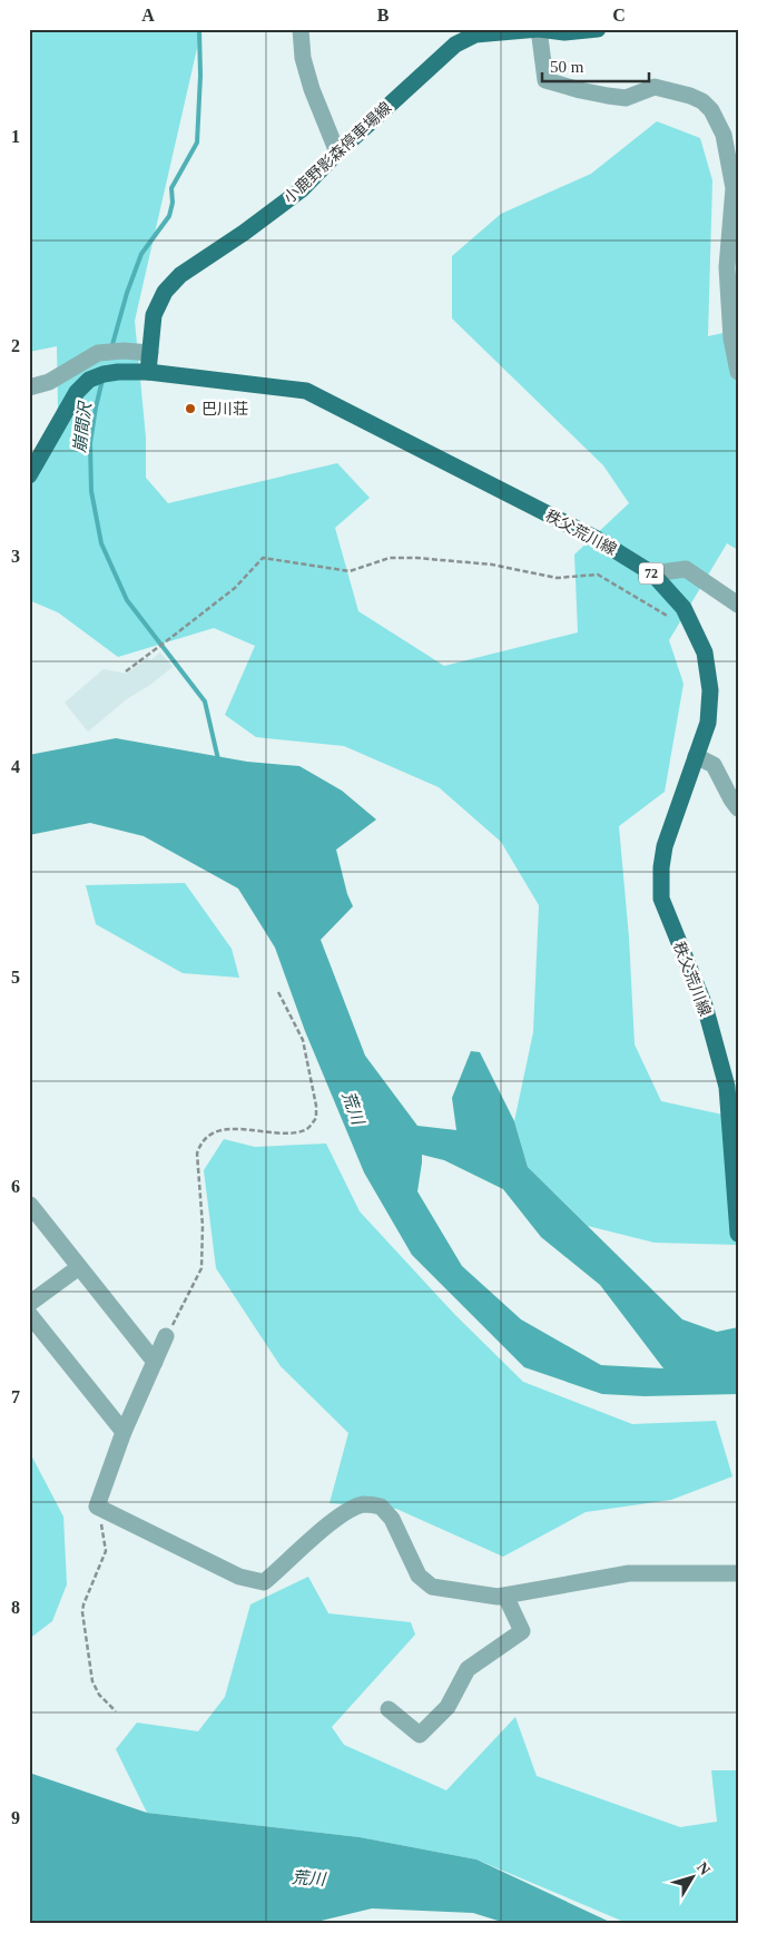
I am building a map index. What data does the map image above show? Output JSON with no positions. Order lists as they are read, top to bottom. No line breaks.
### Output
{"streets":{"main road":["小鹿野影森停車場線","秩父荒川線","72"]},"crossings":[["小鹿野影森停車場線","秩父荒川線"]],"water":["崩間沢","荒川"],"places":["巴川荘"],"scale_bar":"50 m","north":"top right","grid":{"columns":["A","B","C"],"rows":["1","2","3","4","5","6","7","8","9"]}}
